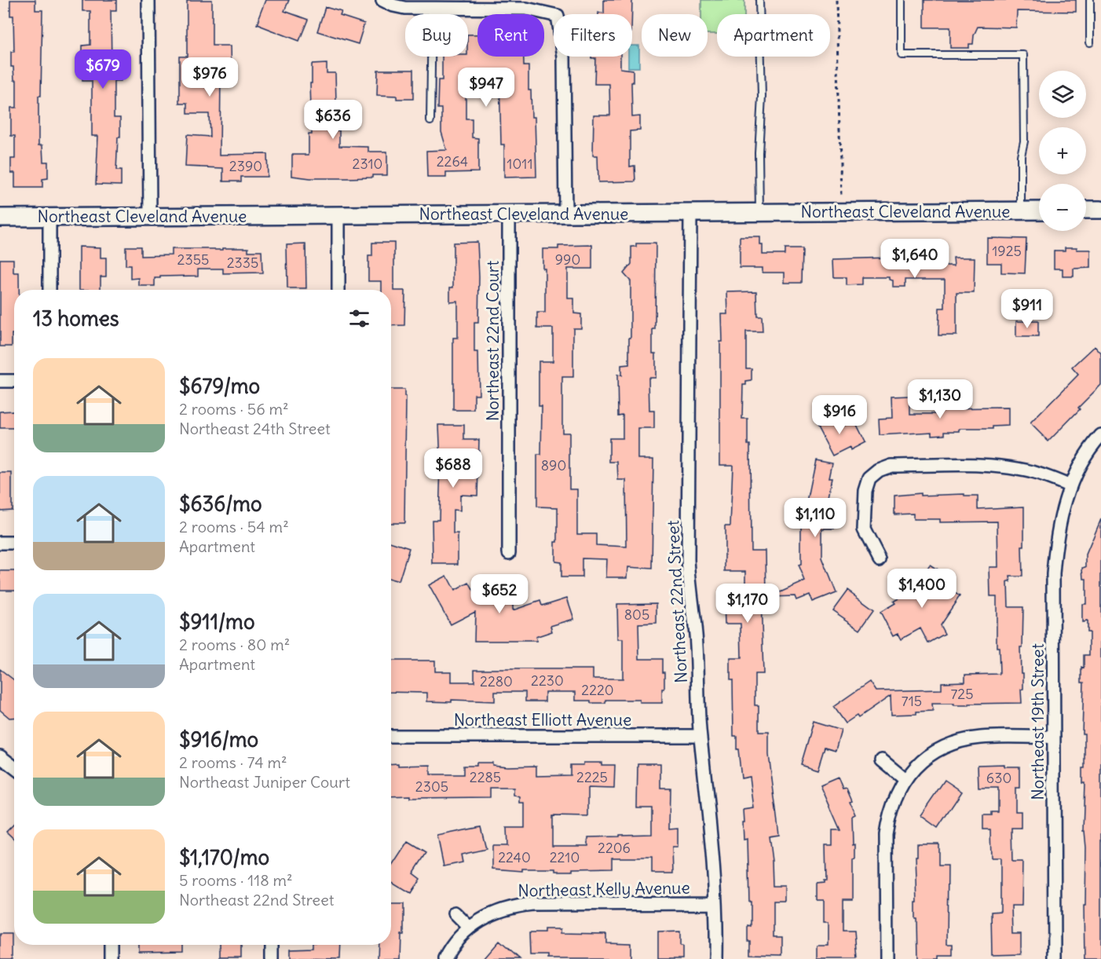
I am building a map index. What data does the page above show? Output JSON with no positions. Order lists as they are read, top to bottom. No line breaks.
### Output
{"streets":{"street":["Northeast Cleveland Avenue","Northeast 22nd Court","Northeast 22nd Street","Northeast Elliott Avenue","Northeast 19th Street","Northeast Kelly Avenue"]},"crossings":[["Northeast Cleveland Avenue","Northeast 22nd Court"],["Northeast Cleveland Avenue","Northeast 22nd Street"],["Northeast 22nd Street","Northeast Elliott Avenue"],["Northeast 22nd Street","Northeast Kelly Avenue"]],"house_numbers":["2264","2310","1011","2390","1925","2355","990","2335","890","805","2230","2280","2220","725","715","2285","2225","630","2305","2206","2240","2210"],"page":{"chip":["Buy","Rent","Filters","New","Apartment"],"price":["$679","$976","$947","$636","$1,640","$911","$1,130","$916","$688","$1,110","$1,400","$652","$1,170"],"map_buttons":["+","−"],"heading":"13 homes","list":[{"name":"$679/mo","note":"2 rooms · 56 m² · Northeast 24th Street"},{"name":"$636/mo","note":"2 rooms · 54 m² · Apartment"},{"name":"$911/mo","note":"2 rooms · 80 m² · Apartment"},{"name":"$916/mo","note":"2 rooms · 74 m² · Northeast Juniper Court"},{"name":"$1,170/mo","note":"5 rooms · 118 m² · Northeast 22nd Street"}]}}
